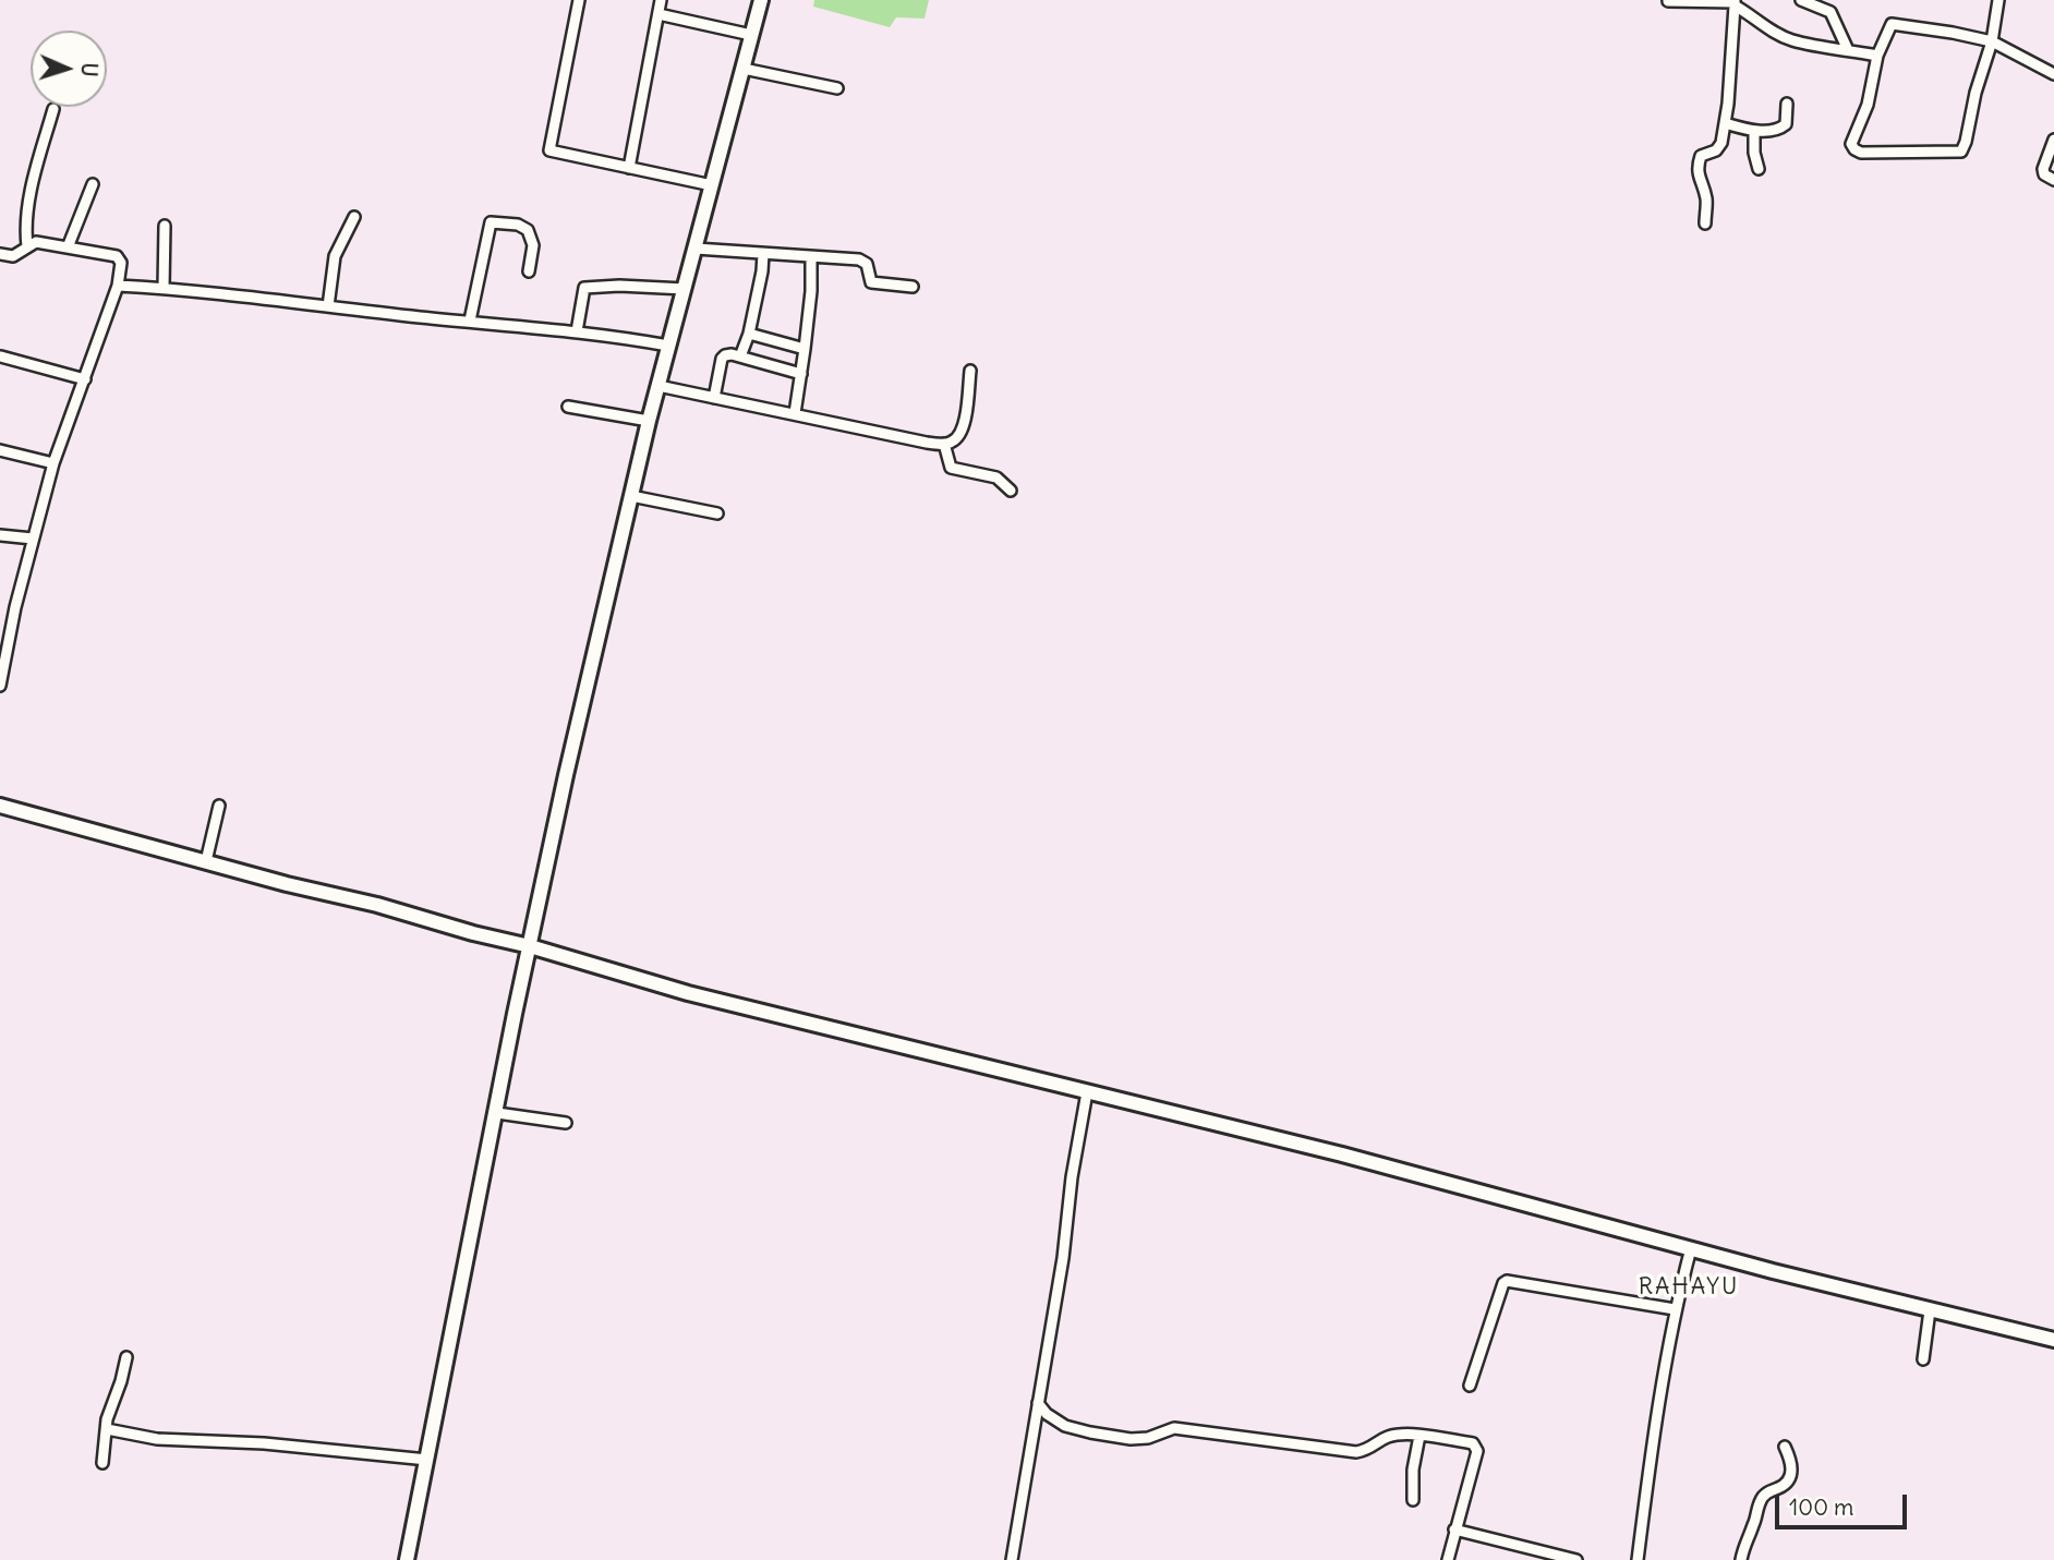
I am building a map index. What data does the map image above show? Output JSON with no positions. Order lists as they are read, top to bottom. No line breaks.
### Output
{"districts":["RAHAYU"],"scale_bar":"100 m","north":"right"}
